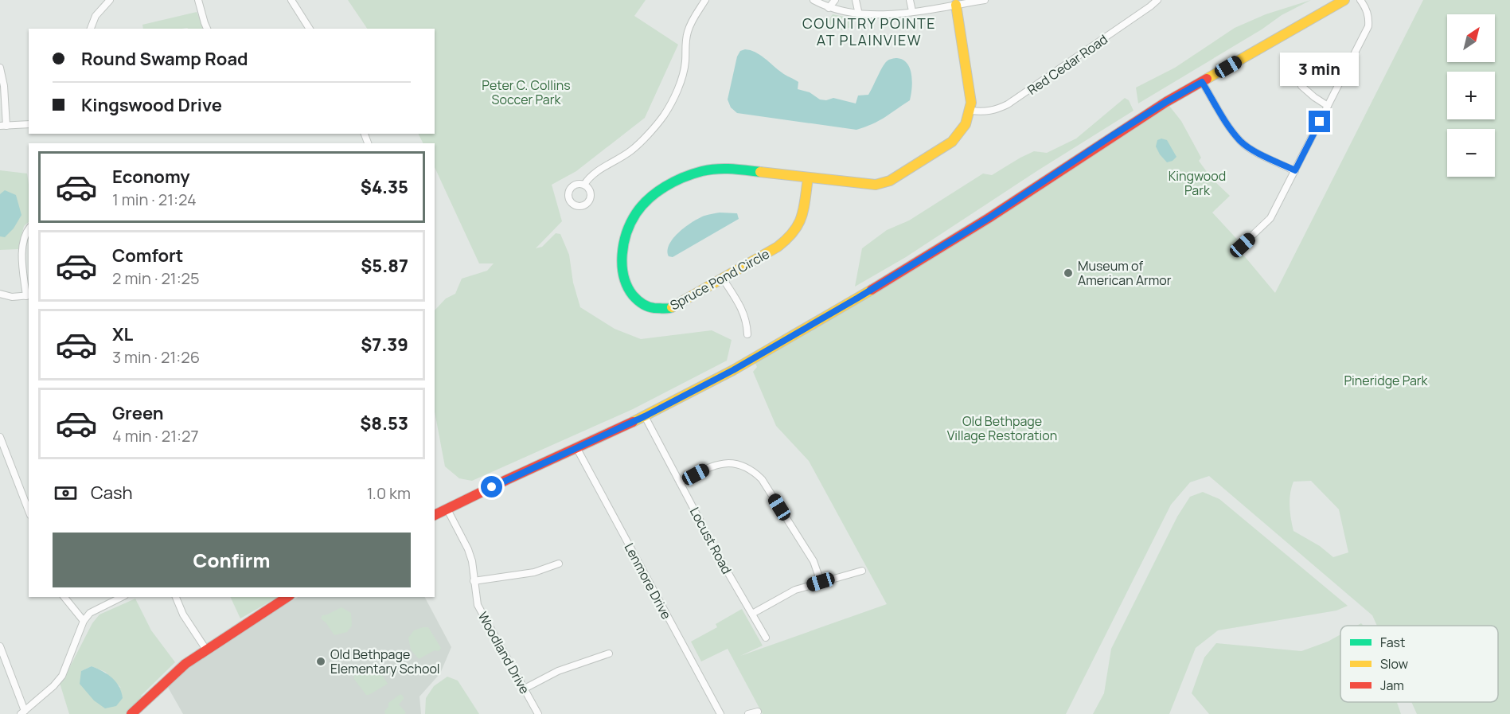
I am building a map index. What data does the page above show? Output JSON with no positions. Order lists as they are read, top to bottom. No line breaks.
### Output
{"streets":{"main road":["Spruce Pond Circle"],"street":["Red Cedar Road","Locust Road","Lenmore Drive","Woodland Drive"]},"crossings":[["Red Cedar Road","Spruce Pond Circle"]],"districts":["COUNTRY POINTE AT PLAINVIEW"],"parks":["Peter C. Collins Soccer Park","Kingwood Park","Pineridge Park","Old Bethpage Village Restoration"],"places":["Museum of American Armor","Old Bethpage Elementary School"],"legend":["Fast","Slow","Jam"],"north":"top right","page":{"map_buttons":["+","−"],"banner":["Round Swamp Road","Kingswood Drive"],"bubble":"3 min","list":[{"name":"Economy","note":"1 min · 21:24","value":"$4.35"},{"name":"Comfort","note":"2 min · 21:25","value":"$5.87"},{"name":"XL","note":"3 min · 21:26","value":"$7.39"},{"name":"Green","note":"4 min · 21:27","value":"$8.53"}],"pay":["Cash","1.0 km"],"buttons":"Confirm"}}
